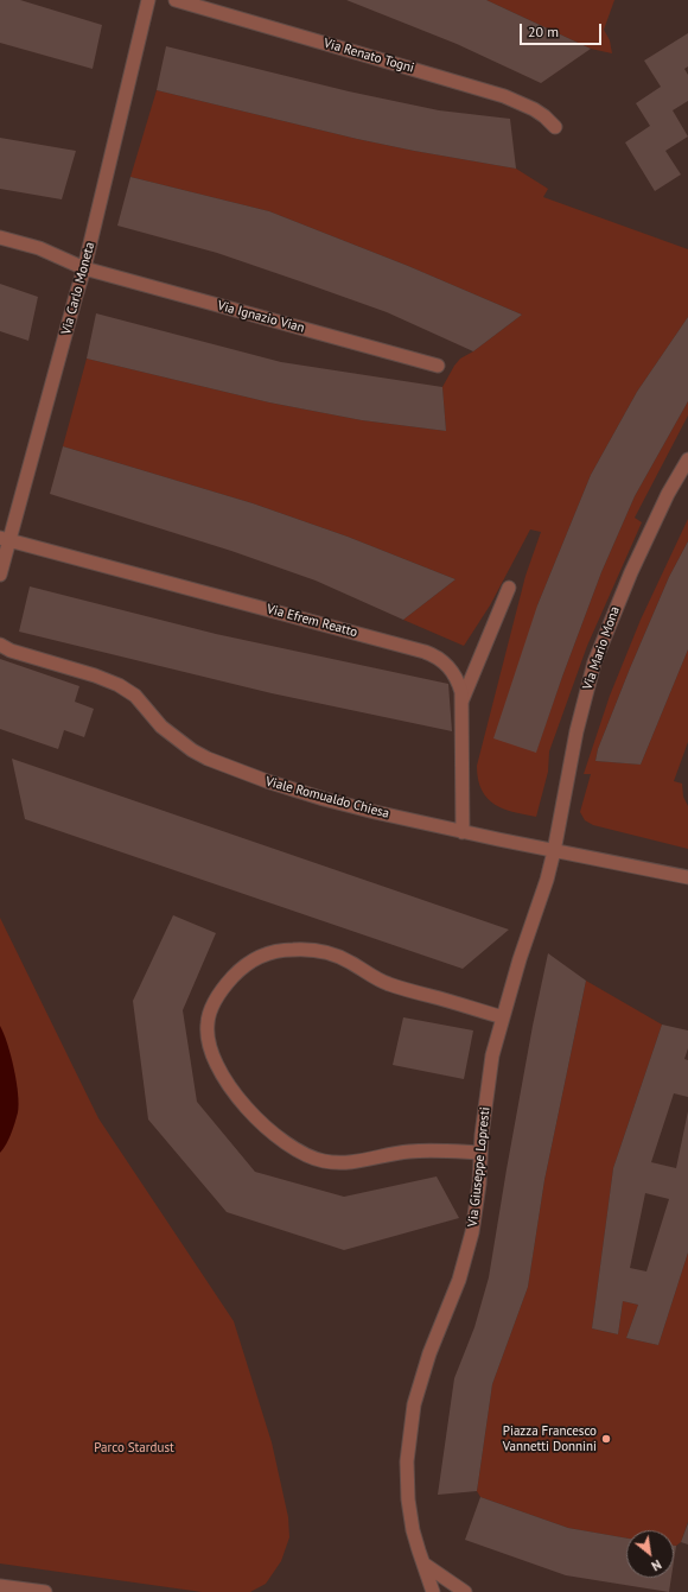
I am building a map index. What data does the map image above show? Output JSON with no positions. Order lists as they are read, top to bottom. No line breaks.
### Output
{"streets":{"street":["Via Renato Togni","Via Carlo Moneta","Via Ignazio Vian","Via Efrem Reatto","Via Mario Mona","Viale Romualdo Chiesa","Via Giuseppe Lopresti"]},"crossings":[["Via Carlo Moneta","Via Ignazio Vian"],["Via Carlo Moneta","Via Efrem Reatto"],["Via Efrem Reatto","Viale Romualdo Chiesa"],["Via Mario Mona","Viale Romualdo Chiesa"],["Via Mario Mona","Via Giuseppe Lopresti"],["Viale Romualdo Chiesa","Via Giuseppe Lopresti"]],"parks":["Parco Stardust"],"places":["Piazza Francesco Vannetti Donnini"],"scale_bar":"20 m","north":"bottom right"}
